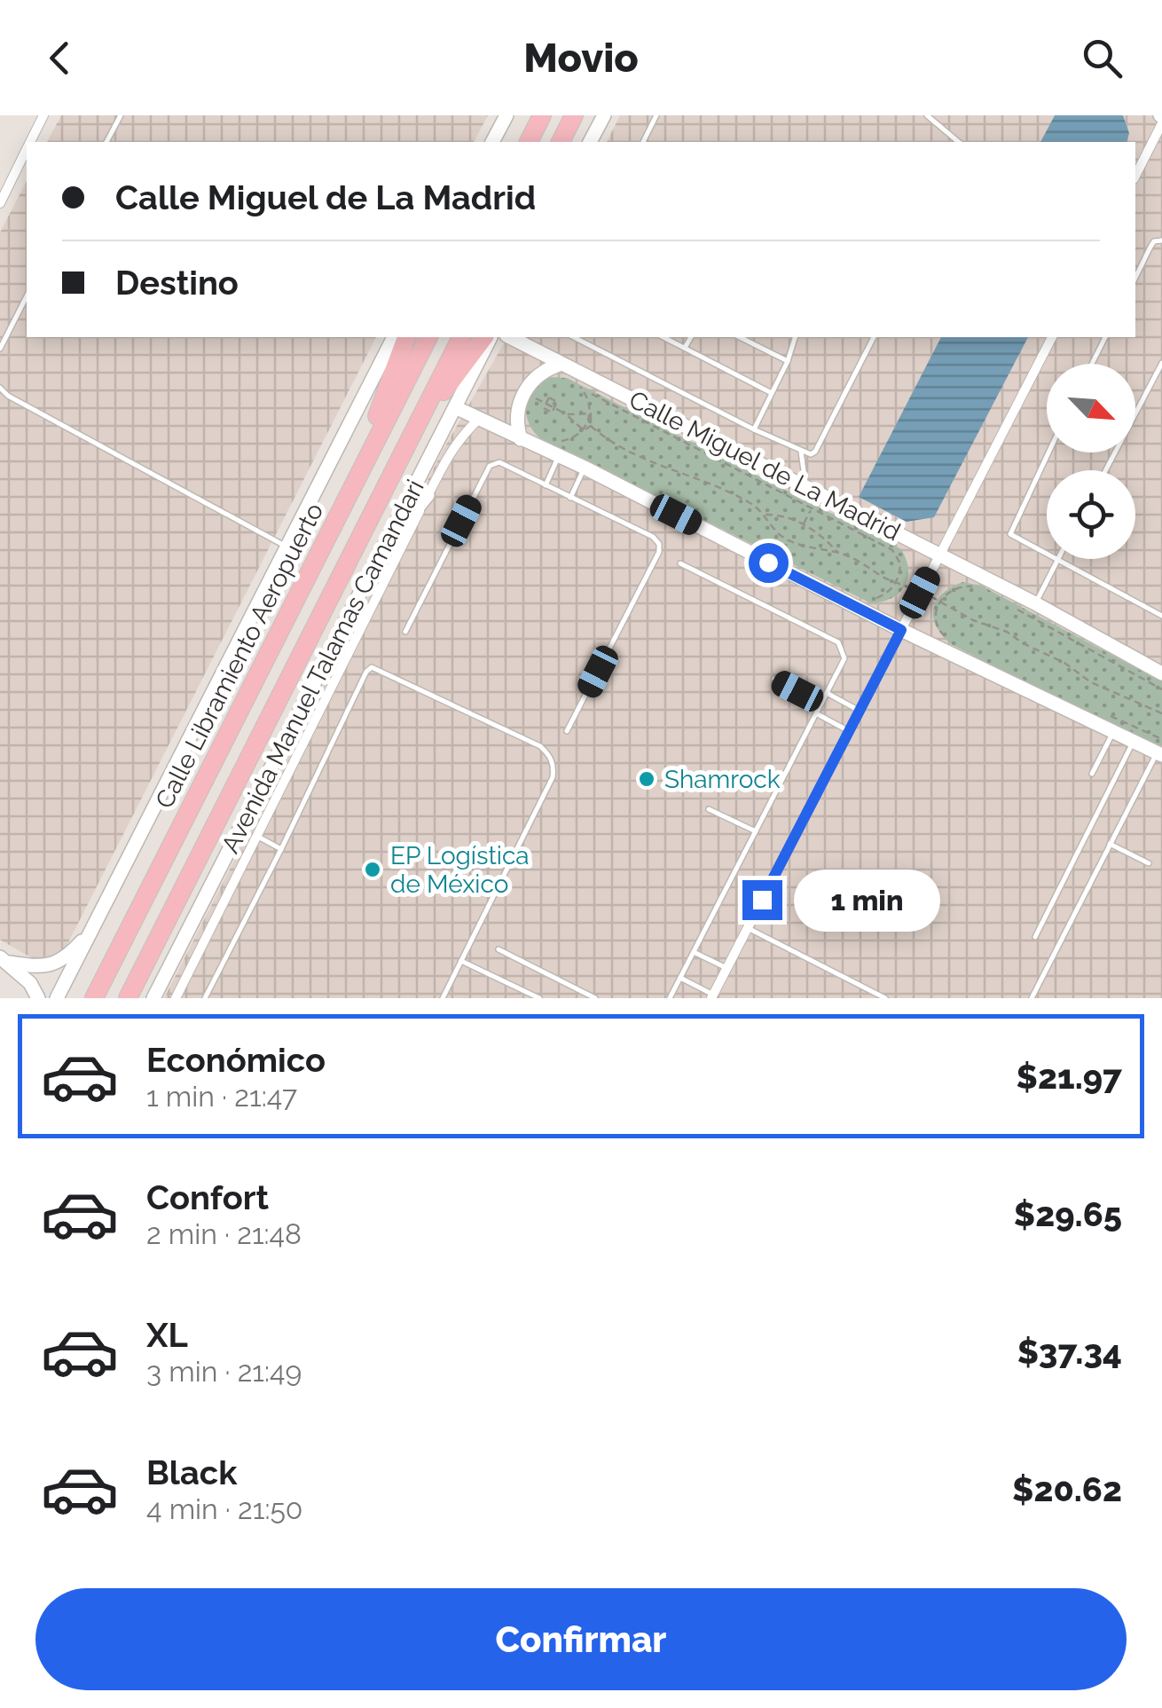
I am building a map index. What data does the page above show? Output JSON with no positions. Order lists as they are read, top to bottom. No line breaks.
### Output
{"streets":{"highway":["Calle Libramiento Aeropuerto"],"street":["Calle Miguel de La Madrid","Avenida Manuel Talamas Camandari"]},"places":["Shamrock","EP Logística de México"],"north":"bottom right","page":{"header":"Movio","banner":["Calle Miguel de La Madrid","Destino"],"bubble":"1 min","list":[{"name":"Económico","note":"1 min · 21:47","value":"$21.97"},{"name":"Confort","note":"2 min · 21:48","value":"$29.65"},{"name":"XL","note":"3 min · 21:49","value":"$37.34"},{"name":"Black","note":"4 min · 21:50","value":"$20.62"}],"buttons":"Confirmar"}}
